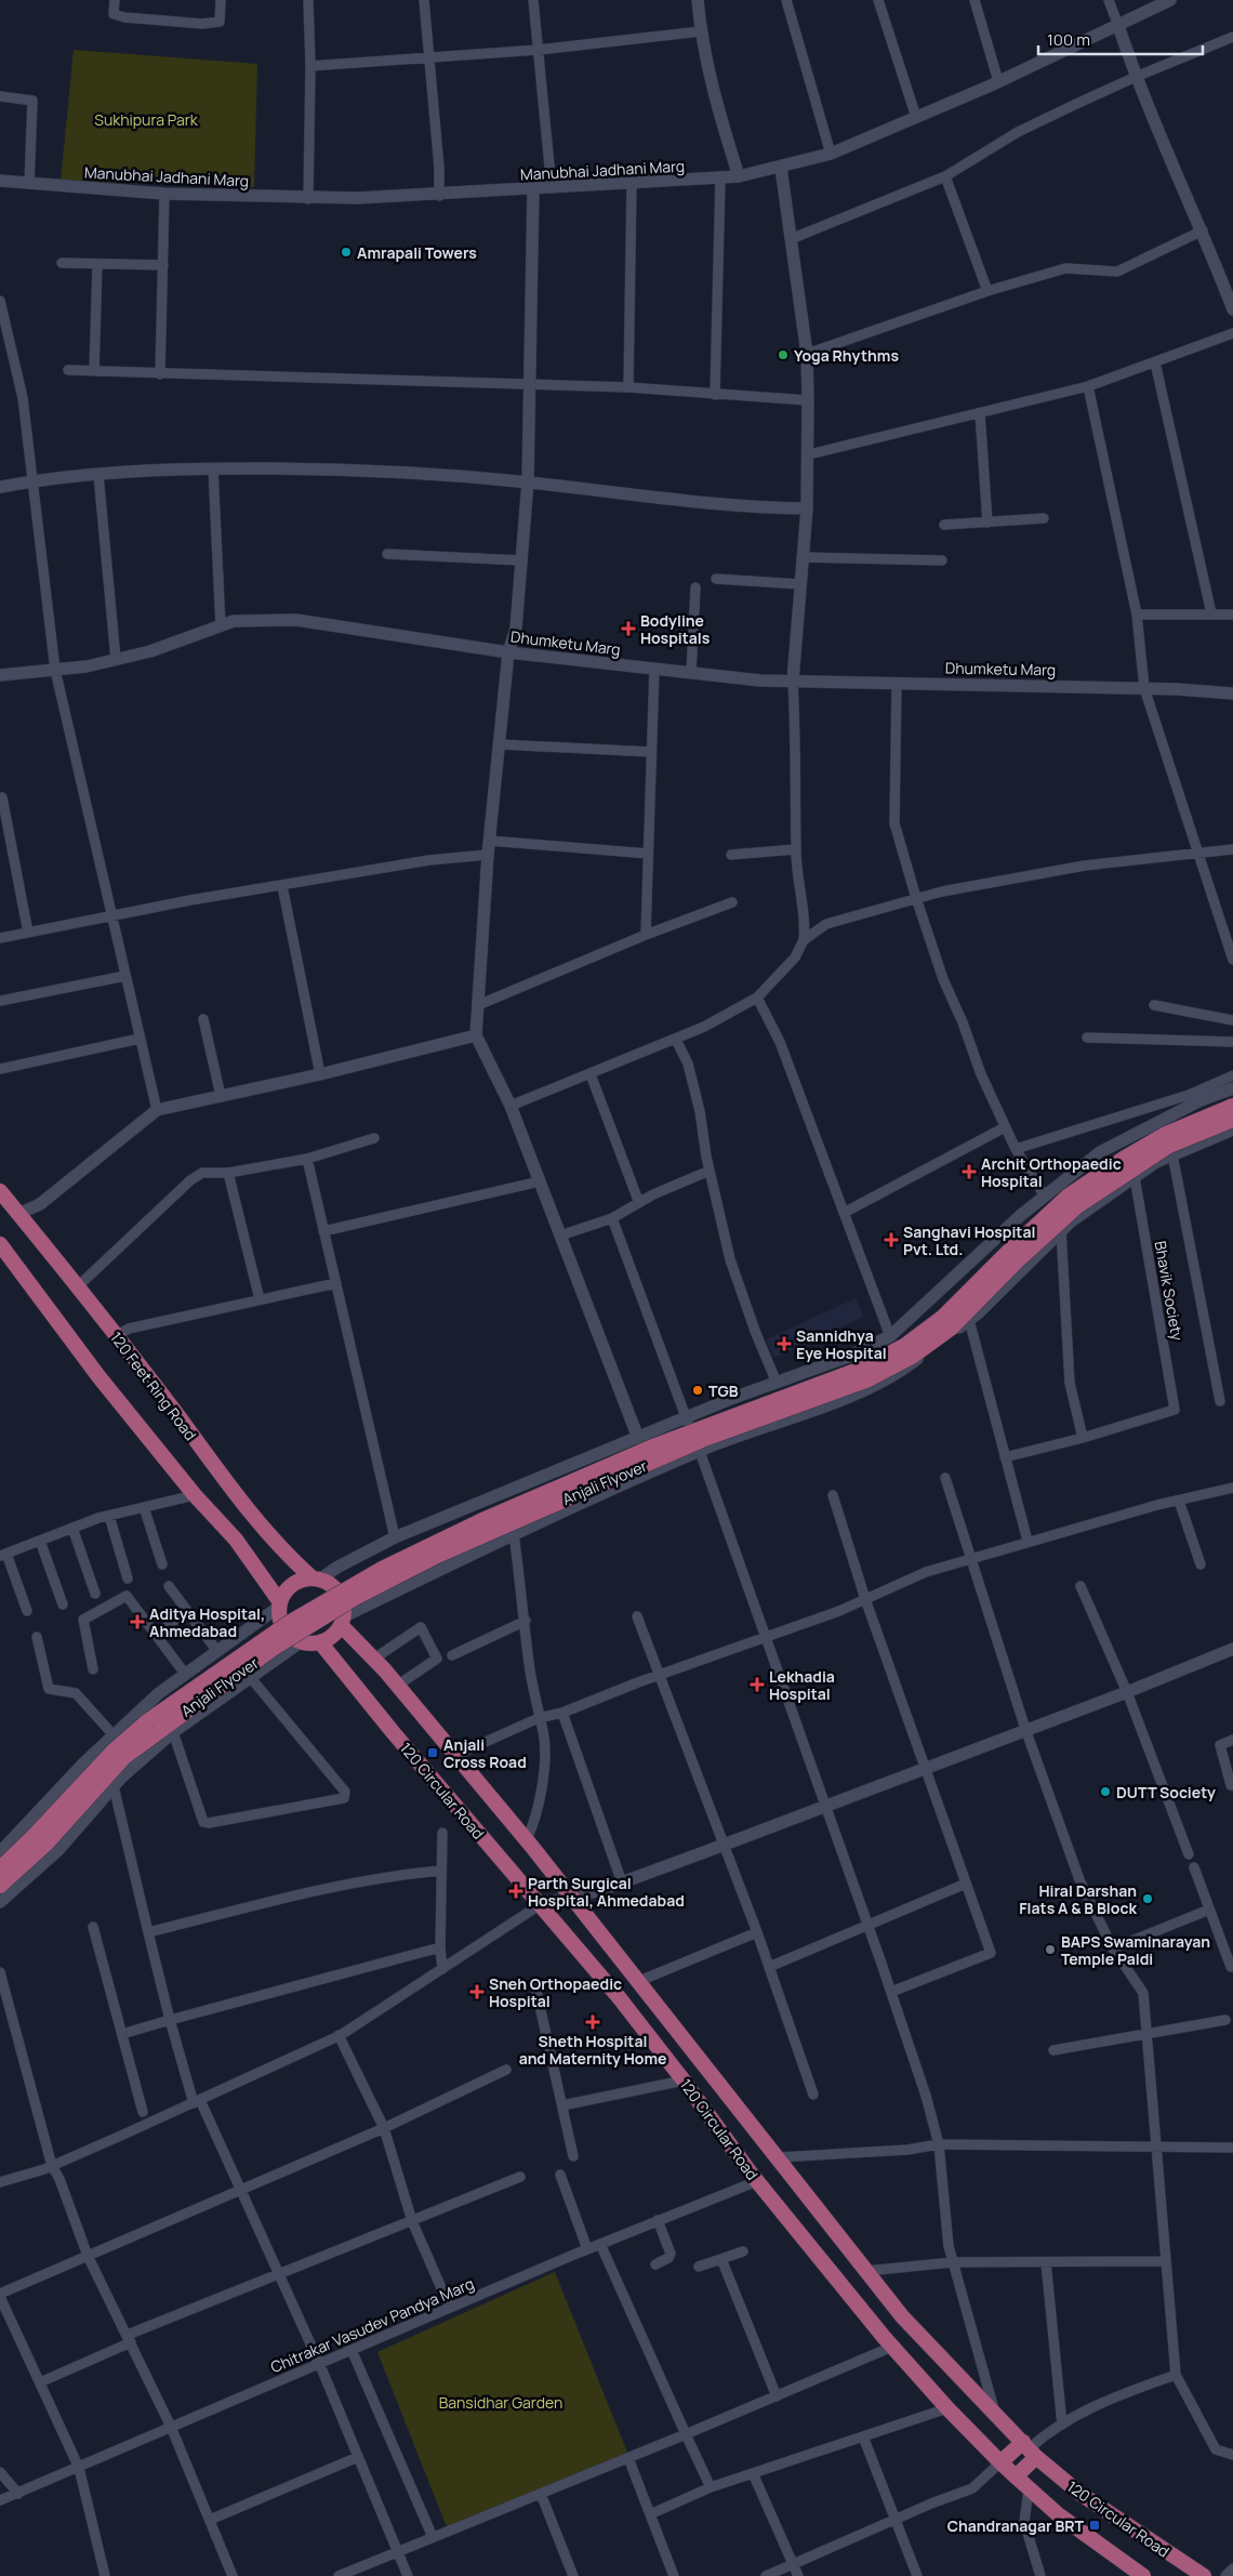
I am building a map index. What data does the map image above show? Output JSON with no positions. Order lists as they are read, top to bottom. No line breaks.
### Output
{"streets":{"main road":["120 Feet Ring Road","Anjali Flyover","120 Circular Road"],"street":["Manubhai Jadhani Marg","Dhumketu Marg","Bhavik Society","Chitrakar Vasudev Pandya Marg"]},"crossings":[["120 Feet Ring Road","120 Circular Road"],["120 Circular Road","Chitrakar Vasudev Pandya Marg"]],"parks":["Sukhipura Park","Bansidhar Garden"],"places":{"other":["Amrapali Towers","Yoga Rhythms","TGB","DUTT Society","Hiral Darshan Flats A & B Block","BAPS Swaminarayan Temple Paldi"],"health":["Bodyline Hospitals","Archit Orthopaedic Hospital","Sanghavi Hospital Pvt. Ltd.","Sannidhya Eye Hospital","Aditya Hospital, Ahmedabad","Lekhadia Hospital","Parth Surgical Hospital, Ahmedabad","Sneh Orthopaedic Hospital","Sheth Hospital and Maternity Home"],"transit":["Anjali Cross Road","Chandranagar BRT"]},"scale_bar":"100 m"}
